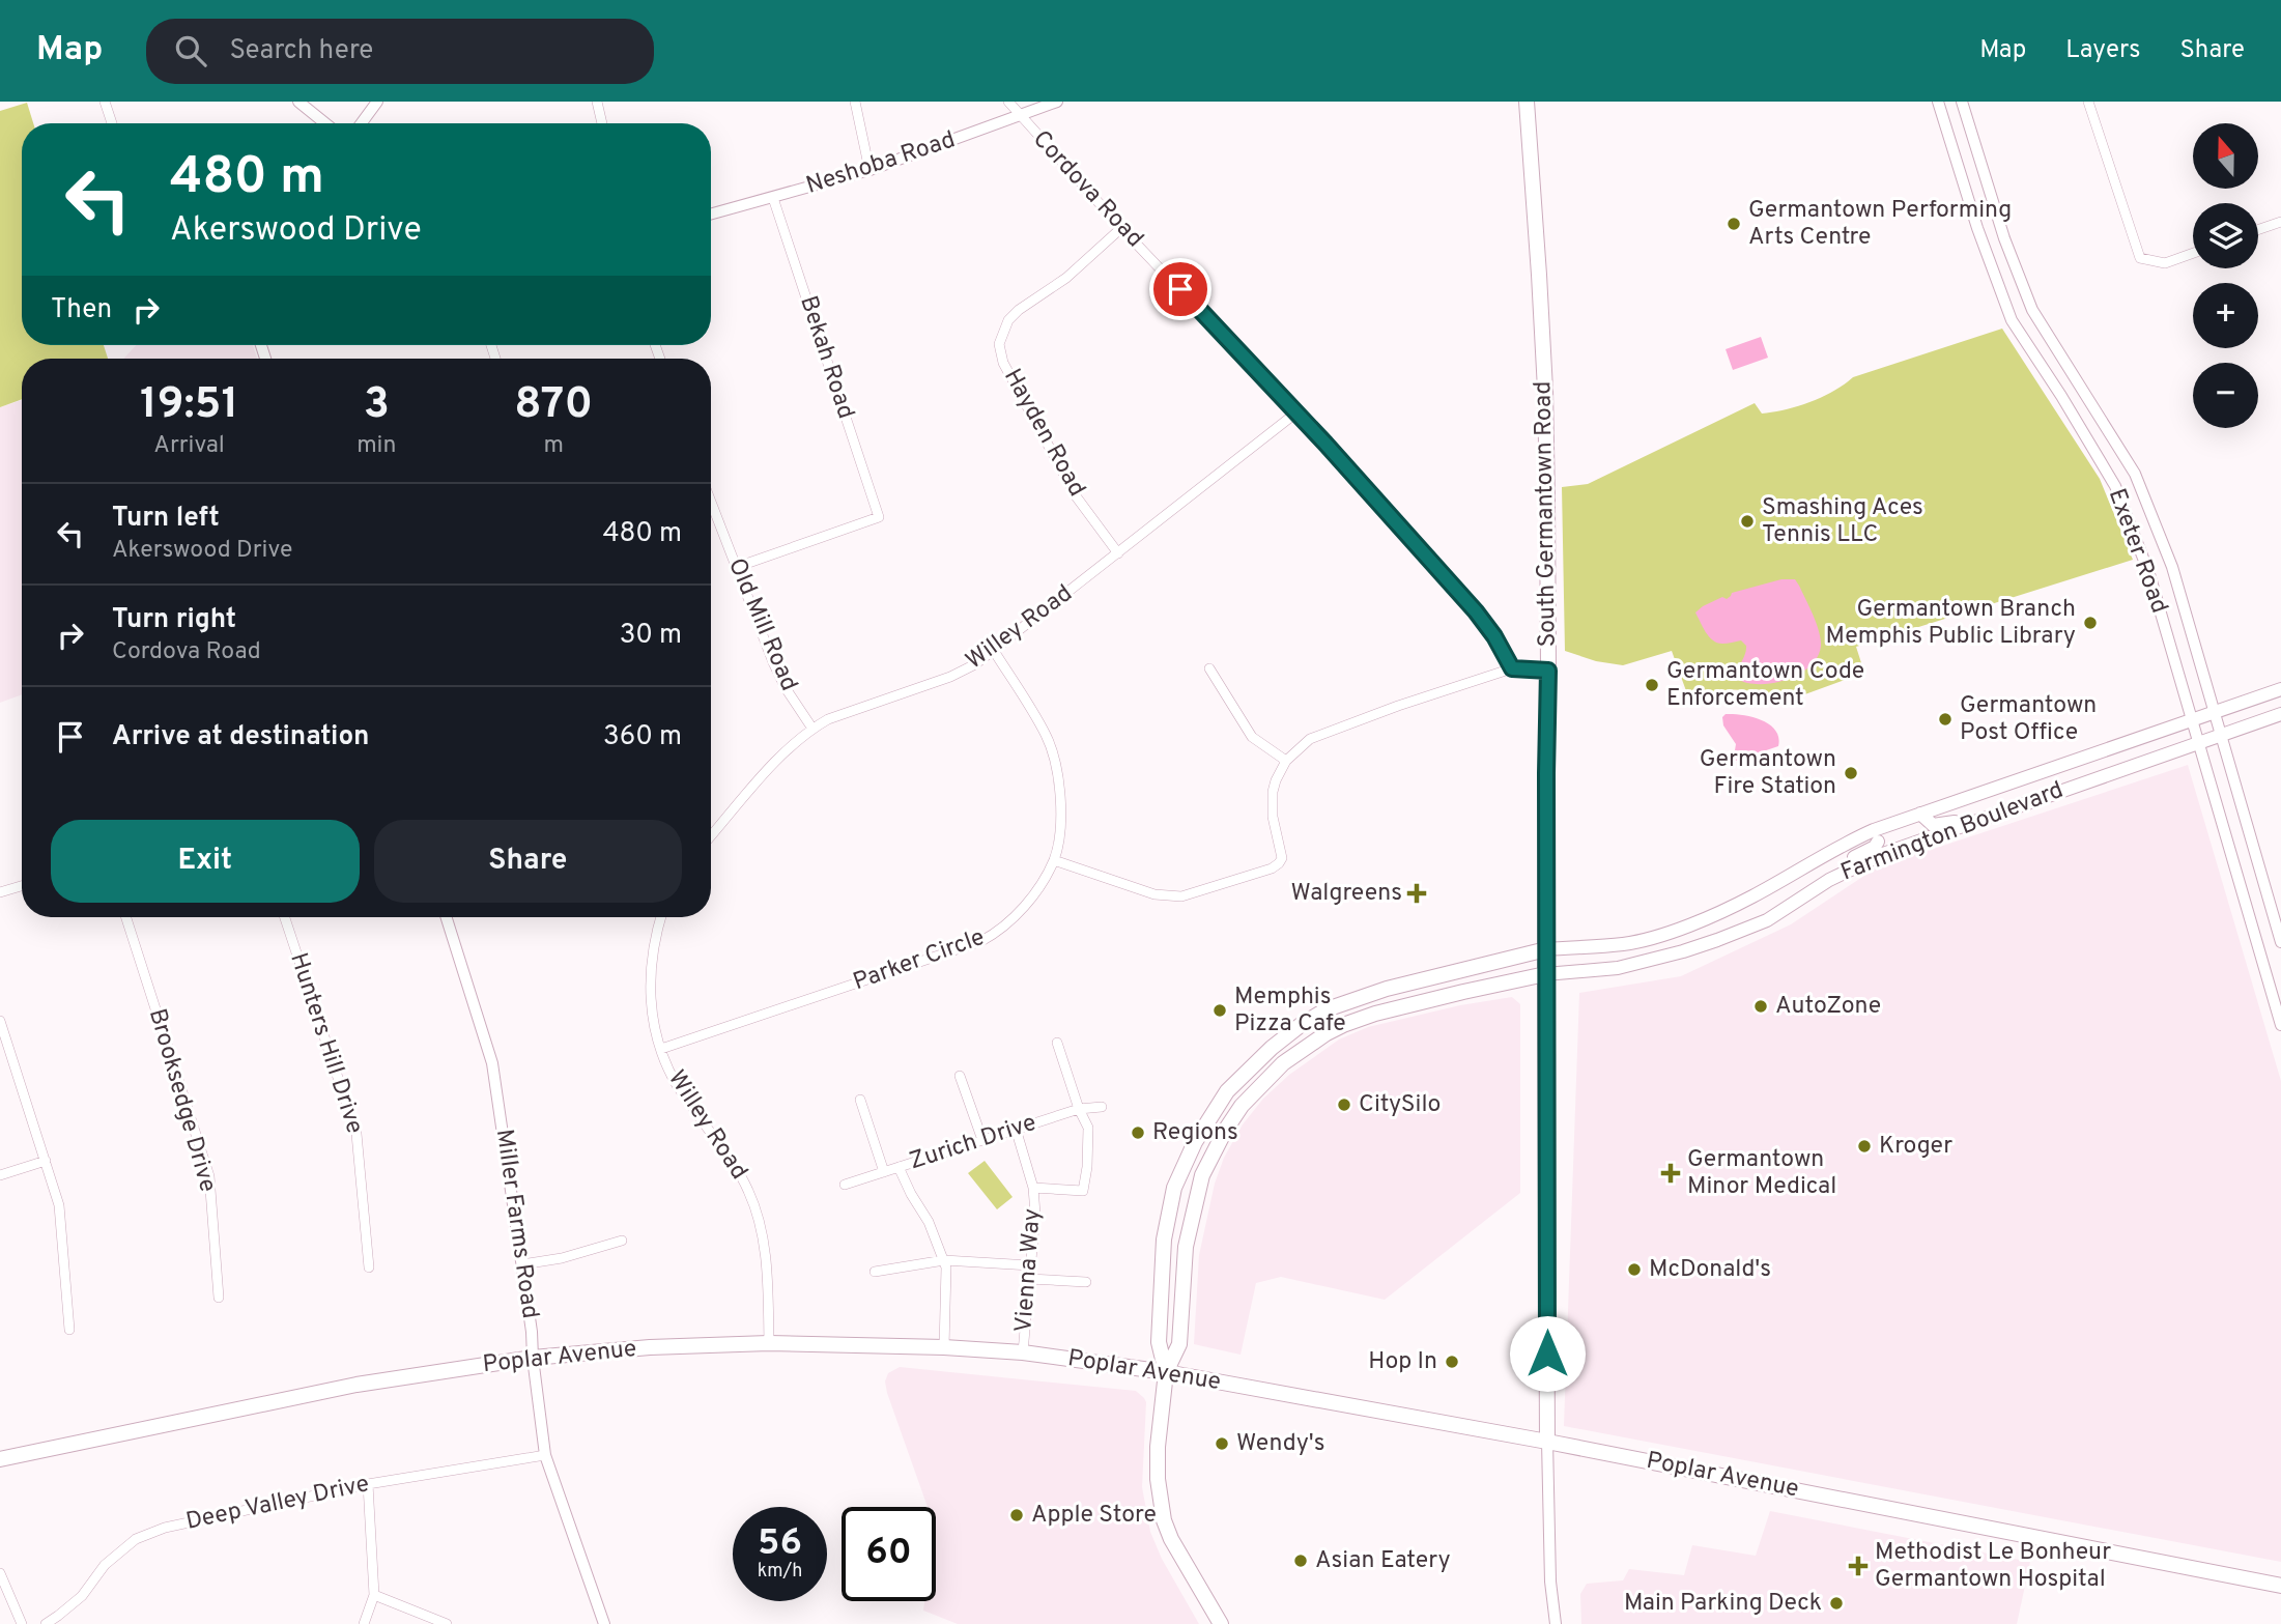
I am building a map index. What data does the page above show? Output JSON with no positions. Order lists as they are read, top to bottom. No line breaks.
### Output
{"streets":{"main road":["South Germantown Road","Farmington Boulevard","Poplar Avenue"],"street":["Neshoba Road","Cordova Road","Bekah Road","Hayden Road","Exeter Road","Old Mill Road","Willey Road","Parker Circle","Hunters Hill Drive","Brooksedge Drive","Zurich Drive","Miller Farms Road","Vienna Way","Deep Valley Drive"]},"crossings":[["Neshoba Road","Cordova Road"],["Neshoba Road","Bekah Road"],["Cordova Road","Hayden Road"],["Cordova Road","Willey Road"],["Bekah Road","Old Mill Road"],["Hayden Road","Willey Road"],["South Germantown Road","Farmington Boulevard"],["South Germantown Road","Poplar Avenue"],["Exeter Road","Farmington Boulevard"],["Old Mill Road","Willey Road"],["Willey Road","Parker Circle"],["Willey Road","Poplar Avenue"],["Zurich Drive","Vienna Way"],["Miller Farms Road","Poplar Avenue"],["Miller Farms Road","Deep Valley Drive"],["Vienna Way","Poplar Avenue"]],"places":{"other":["Germantown Performing Arts Centre","Smashing Aces Tennis LLC","Germantown Branch Memphis Public Library","Germantown Code Enforcement","Germantown Post Office","Germantown Fire Station","AutoZone","Memphis Pizza Cafe","CitySilo","Regions","Kroger","McDonald's","Hop In","Wendy's","Apple Store","Asian Eatery","Main Parking Deck"],"health":["Walgreens","Germantown Minor Medical","Methodist Le Bonheur Germantown Hospital"]},"north":"top","page":{"header":"Map","search":"Search here","nav":["Map","Layers","Share"],"map_buttons":["+","−"],"turn":["480 m","Akerswood Drive"],"then":"Then","eta":["19:51","Arrival","3","min","870","m"],"list":[{"name":"Turn left","note":"Akerswood Drive","value":"480 m"},{"name":"Turn right","note":"Cordova Road","value":"30 m"},{"name":"Arrive at destination","value":"360 m"}],"buttons":["Exit","Share"],"speed":"56 km/h","limit":"60"}}
